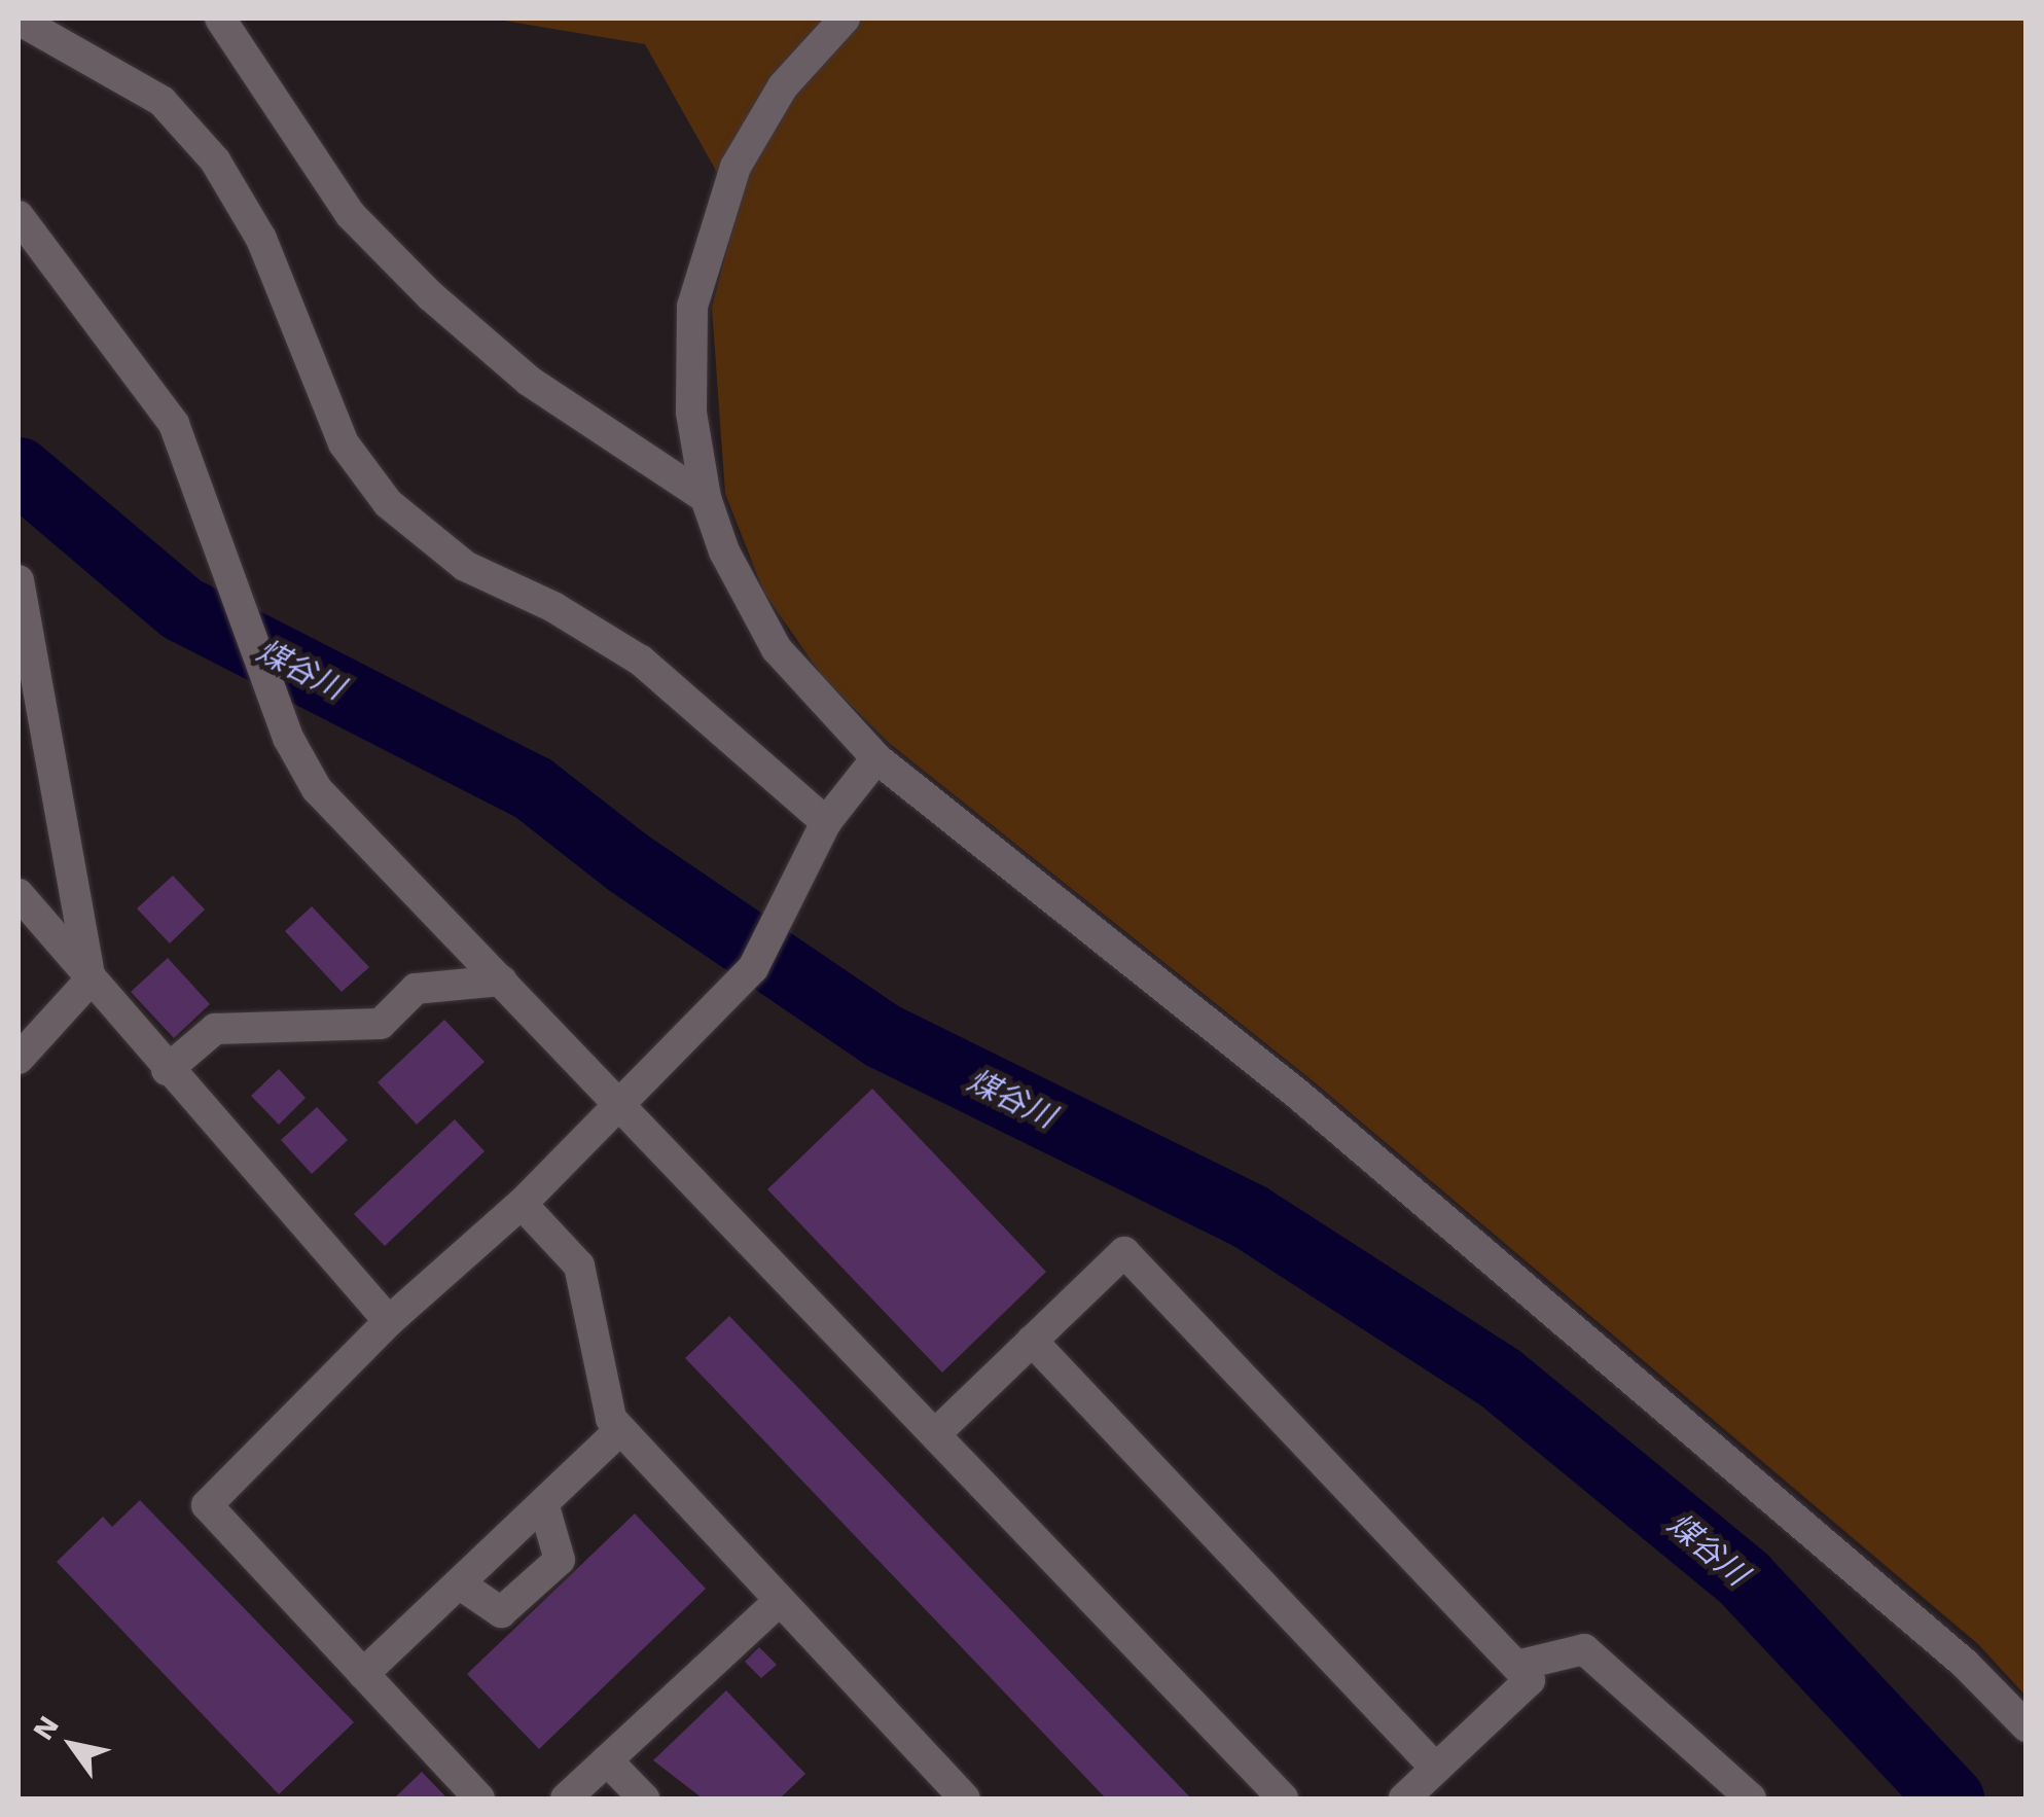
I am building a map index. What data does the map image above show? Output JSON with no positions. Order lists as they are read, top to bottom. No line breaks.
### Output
{"water":["煤谷川"],"north":"top left"}
